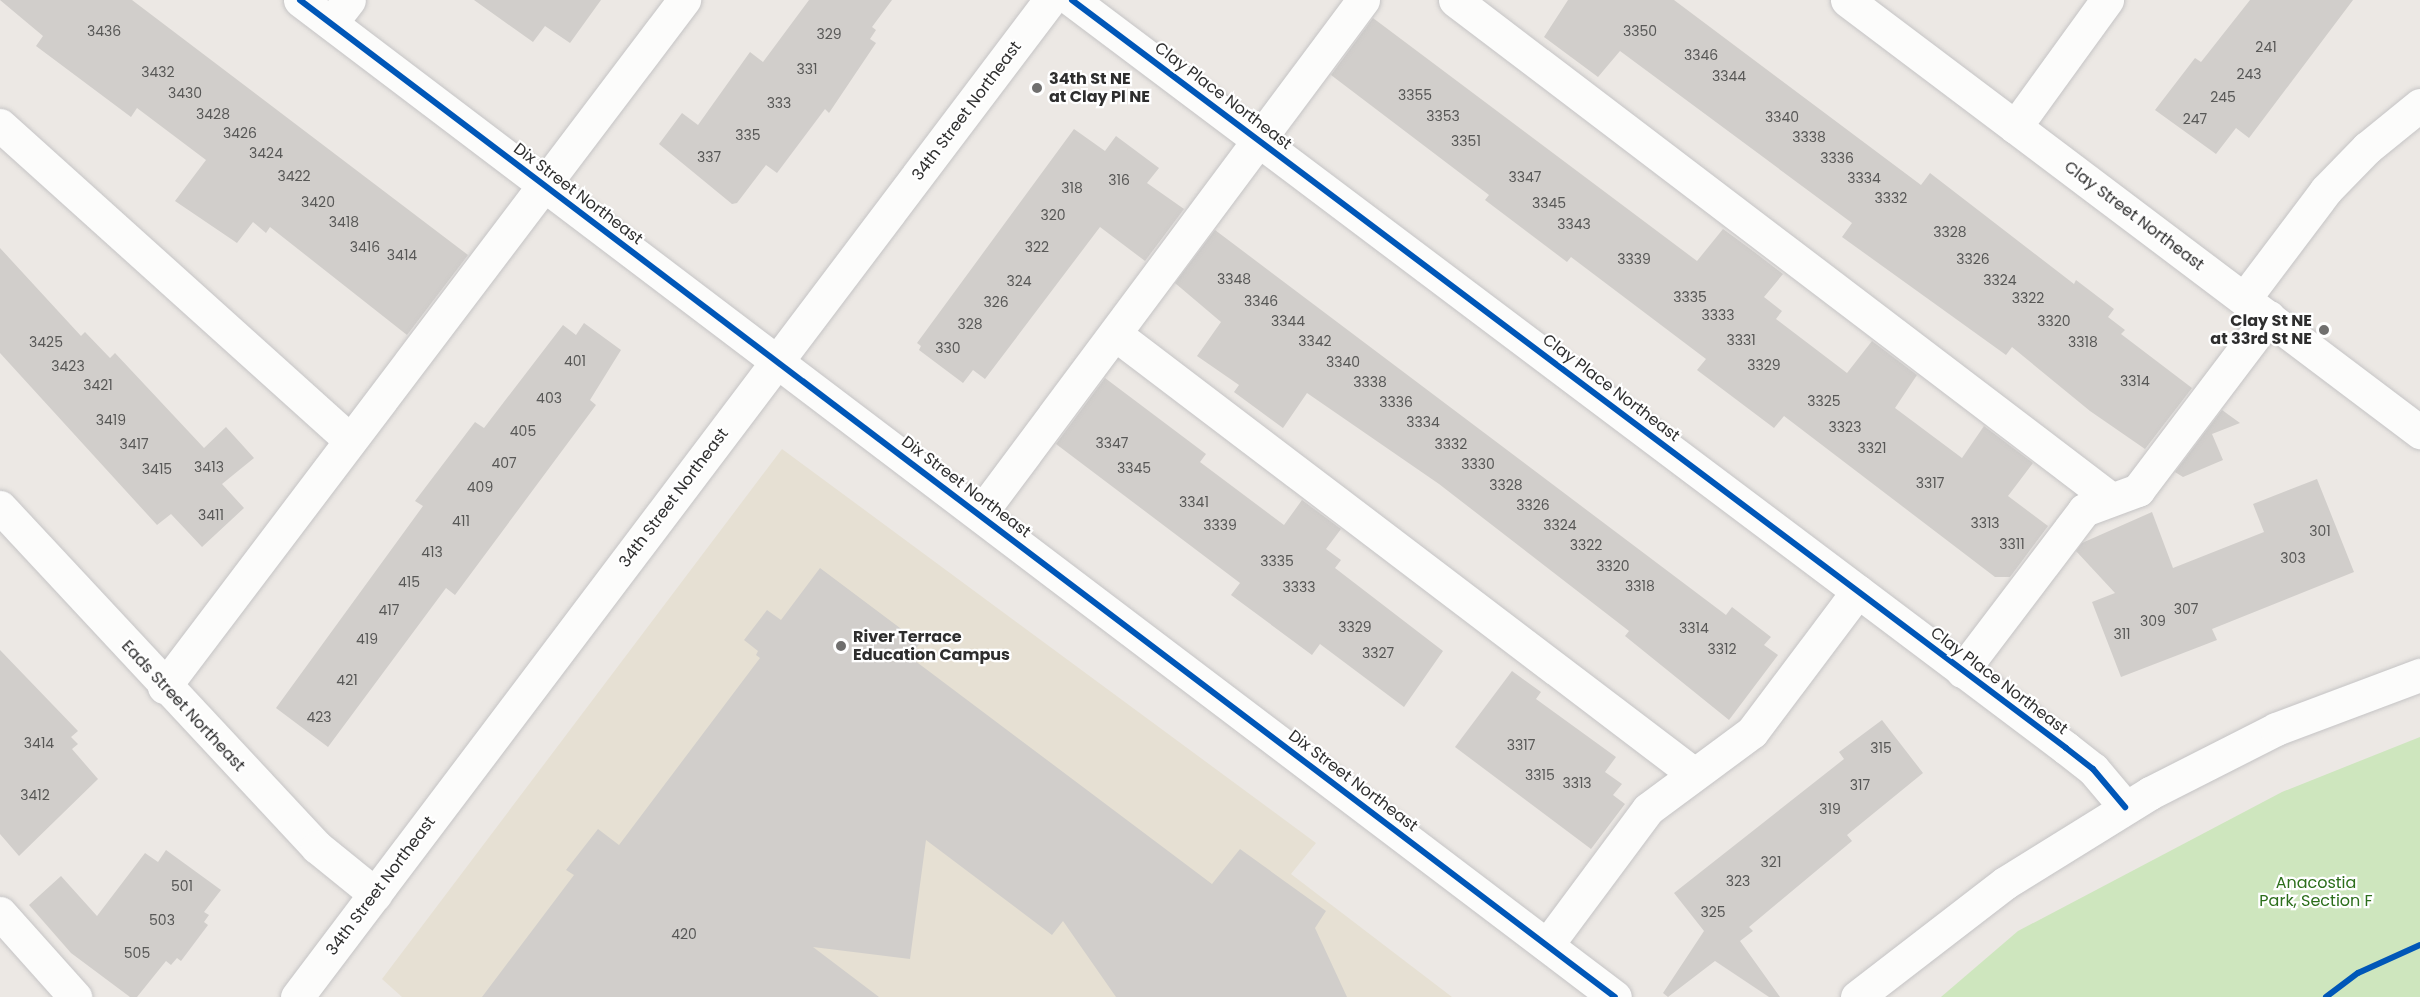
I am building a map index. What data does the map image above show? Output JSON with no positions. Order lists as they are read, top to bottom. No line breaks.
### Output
{"streets":{"street":["Clay Place Northeast","34th Street Northeast","Dix Street Northeast","Clay Street Northeast","Eads Street Northeast"]},"crossings":[["34th Street Northeast","Dix Street Northeast"],["34th Street Northeast","Eads Street Northeast"]],"parks":["Anacostia Park, Section F"],"places":["34th St NE at Clay Pl NE","Clay St NE at 33rd St NE","River Terrace Education Campus"],"house_numbers":["3436","3350","329","241","3346","331","3432","243","3344","3430","3355","245","333","3428","3353","3340","247","3426","335","3338","3351","3424","337","3336","3422","3347","3334","316","318","3332","3420","3345","320","3418","3343","3328","3416","322","3414","3339","3326","3348","3324","324","3335","3322","3346","326","3333","3344","3320","328","3331","3342","3425","3318","330","401","3340","3329","3423","3314","3338","3421","403","3325","3336","3419","3334","3323","405","3347","3417","3332","3321","407","3330","3413","3345","3415","3317","3328","409","3341","3326","3411","411","3313","3339","3324","301","3311","3322","413","303","3335","3320","415","3318","3333","307","417","309","3329","3314","311","419","3312","3327","421","423","3414","3317","315","3315","3313","317","3412","319","321","323","501","325","503","420","505"]}
